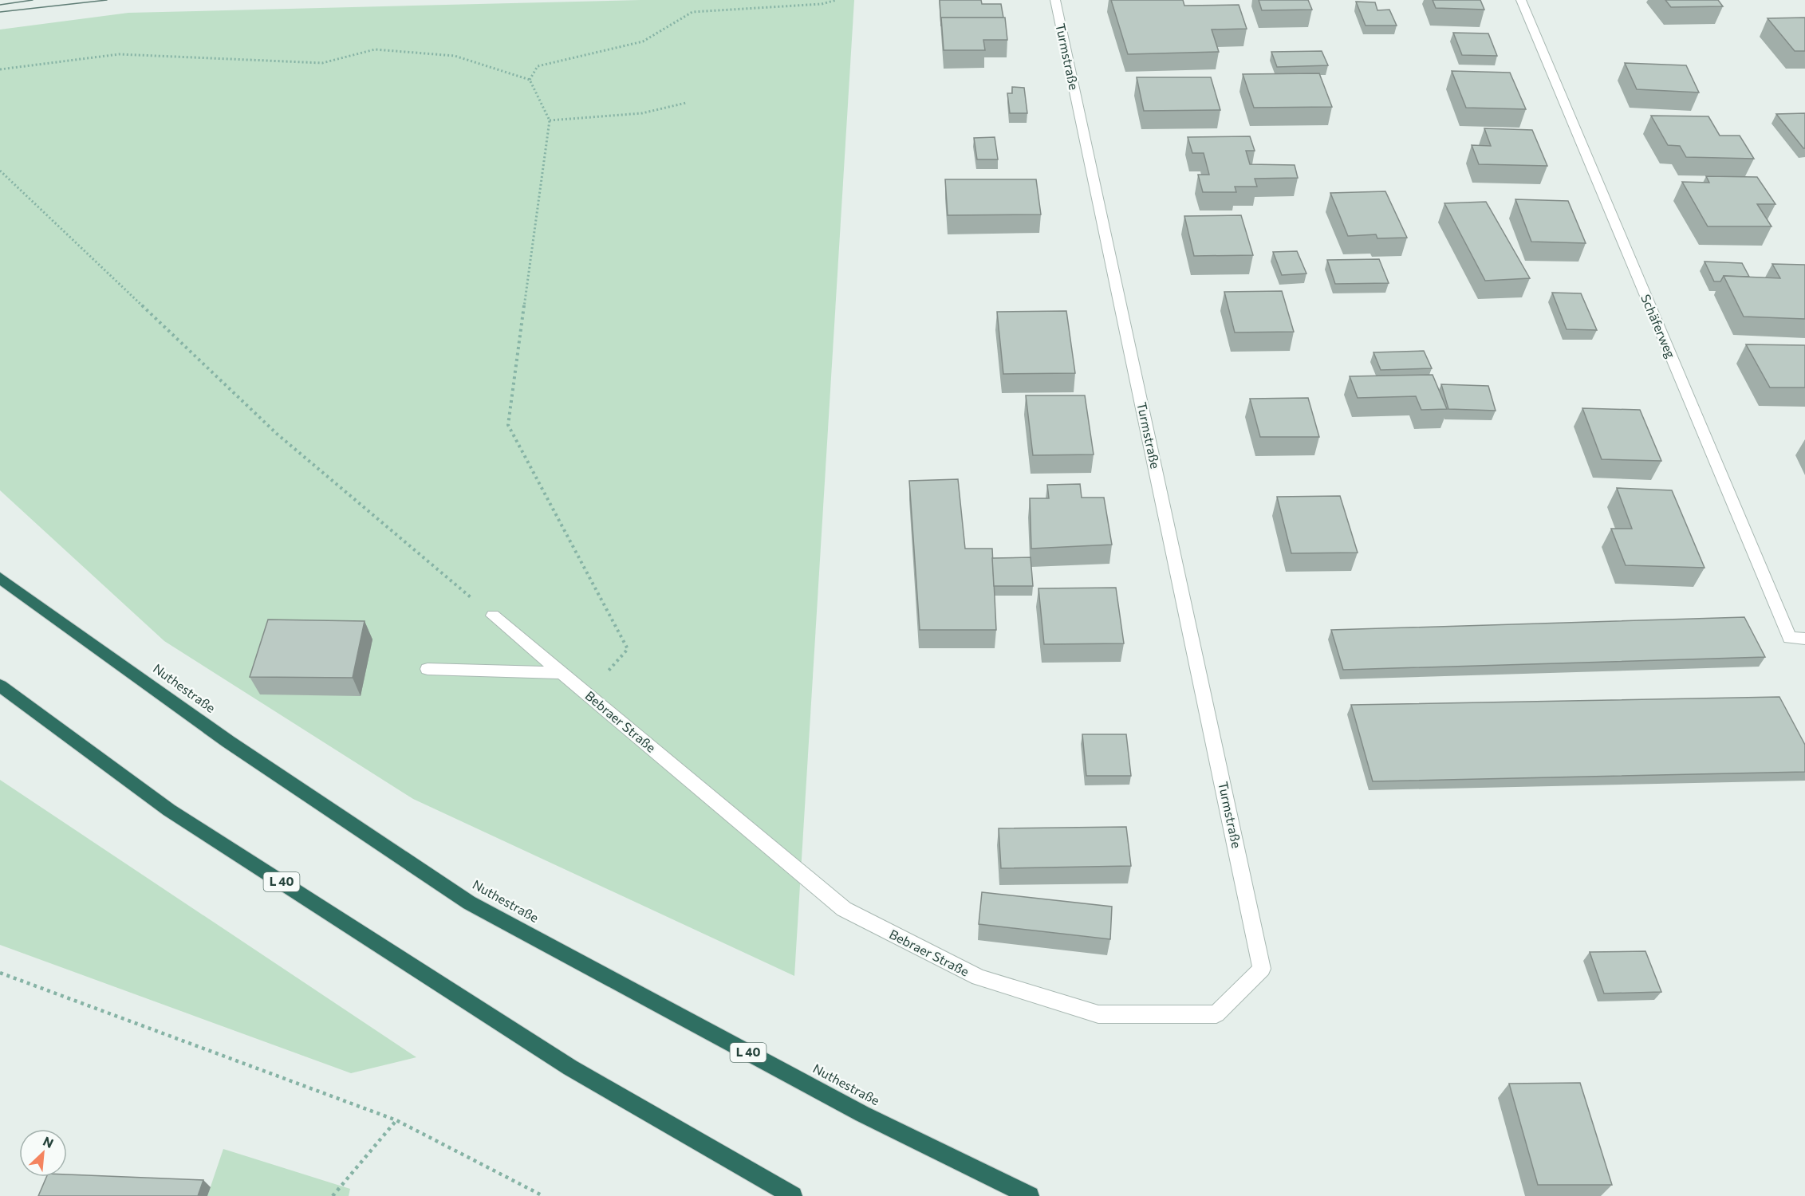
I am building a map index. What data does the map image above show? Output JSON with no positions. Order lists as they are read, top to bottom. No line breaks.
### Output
{"streets":{"highway":["Nuthestraße","L 40"],"street":["Turmstraße","Schäferweg","Bebraer Straße"]},"crossings":[["Turmstraße","Bebraer Straße"]],"north":"top right"}
